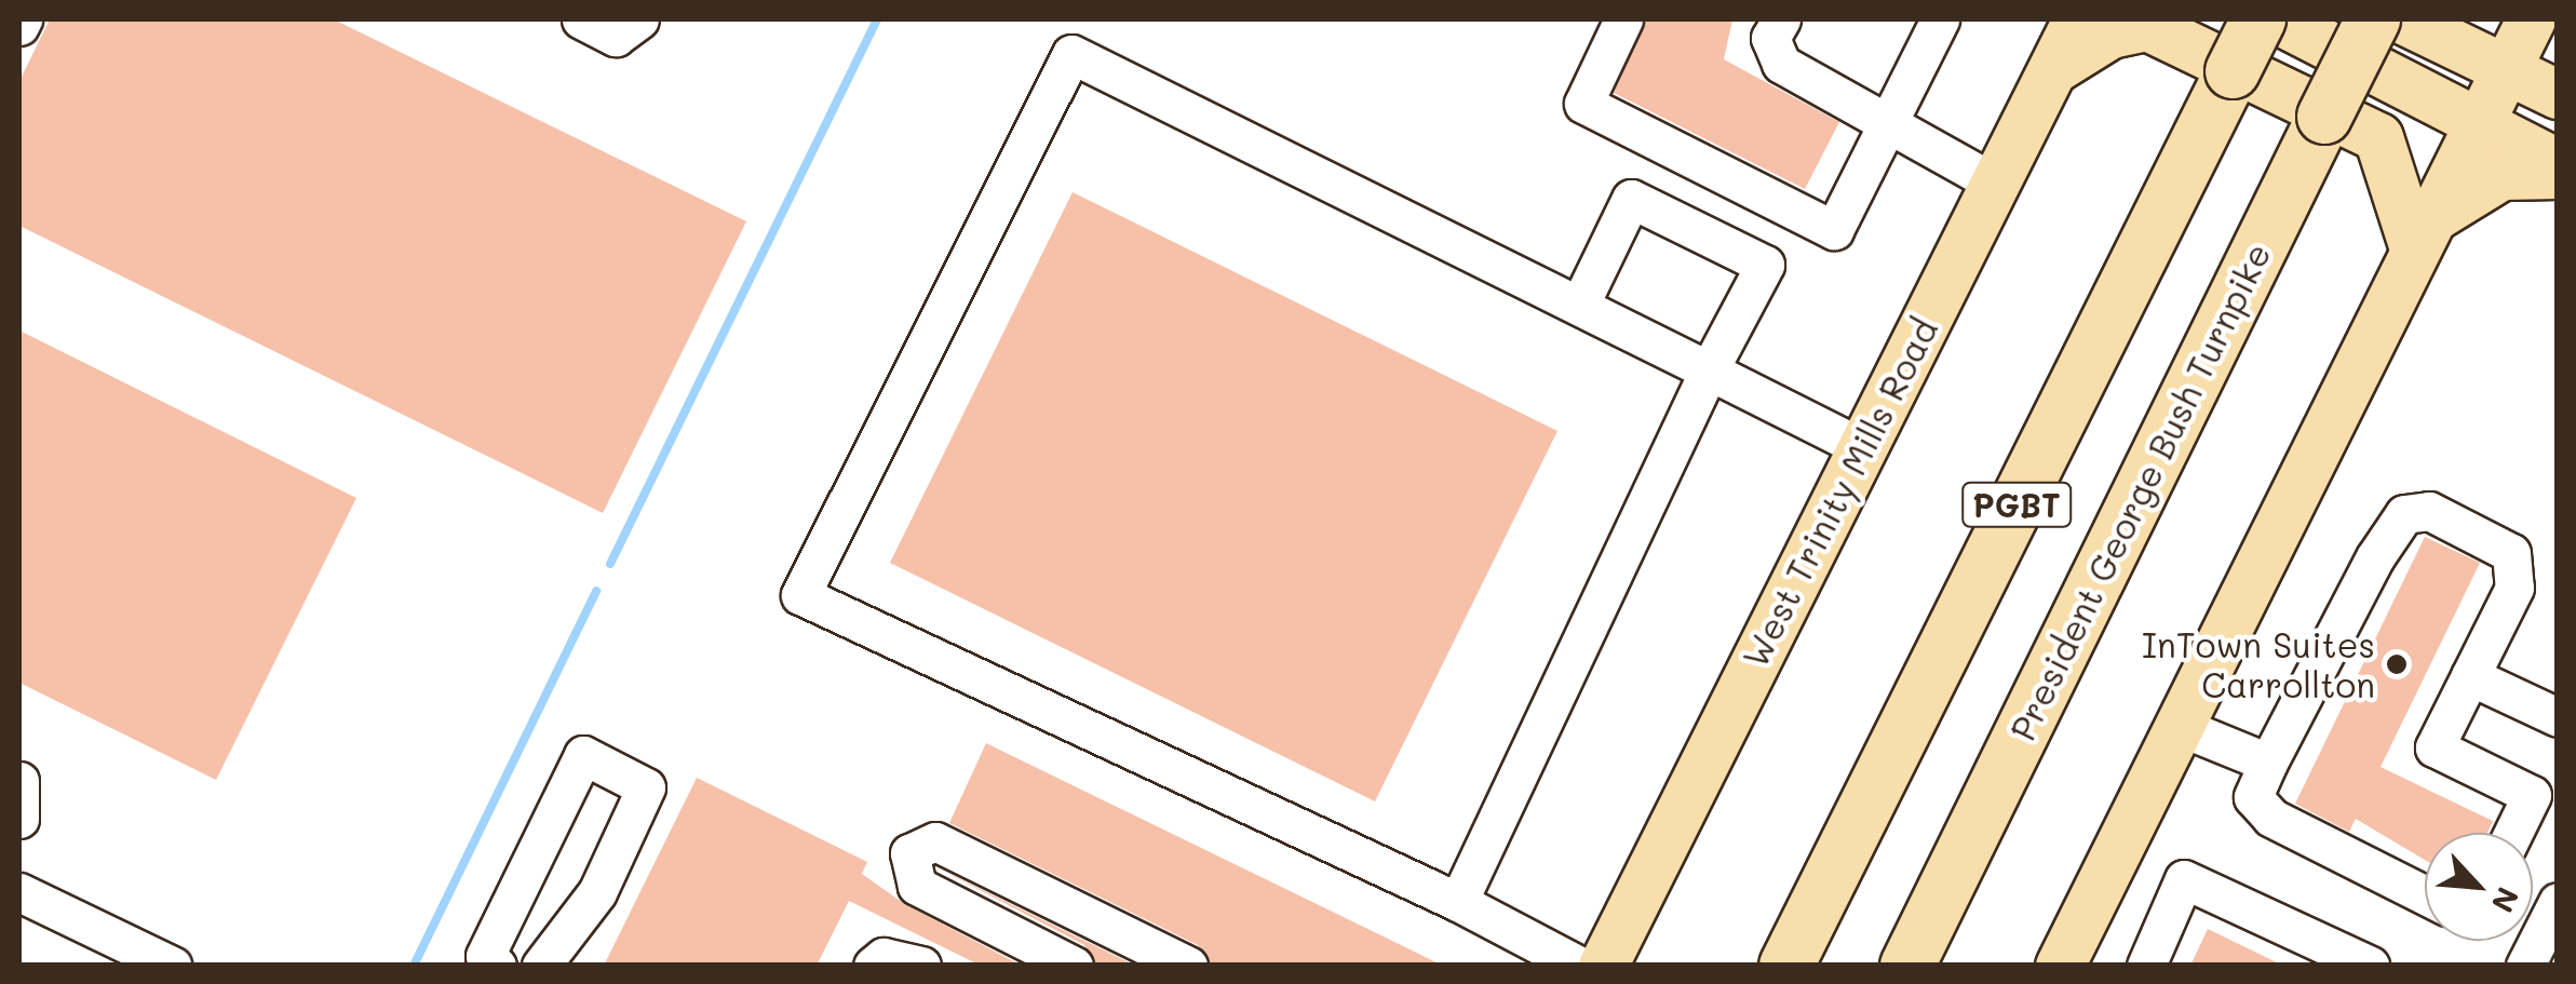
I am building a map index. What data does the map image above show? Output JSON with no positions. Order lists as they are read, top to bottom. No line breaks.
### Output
{"streets":{"highway":["President George Bush Turnpike","PGBT"],"main road":["West Trinity Mills Road"]},"places":["InTown Suites Carrollton"],"north":"bottom right"}
